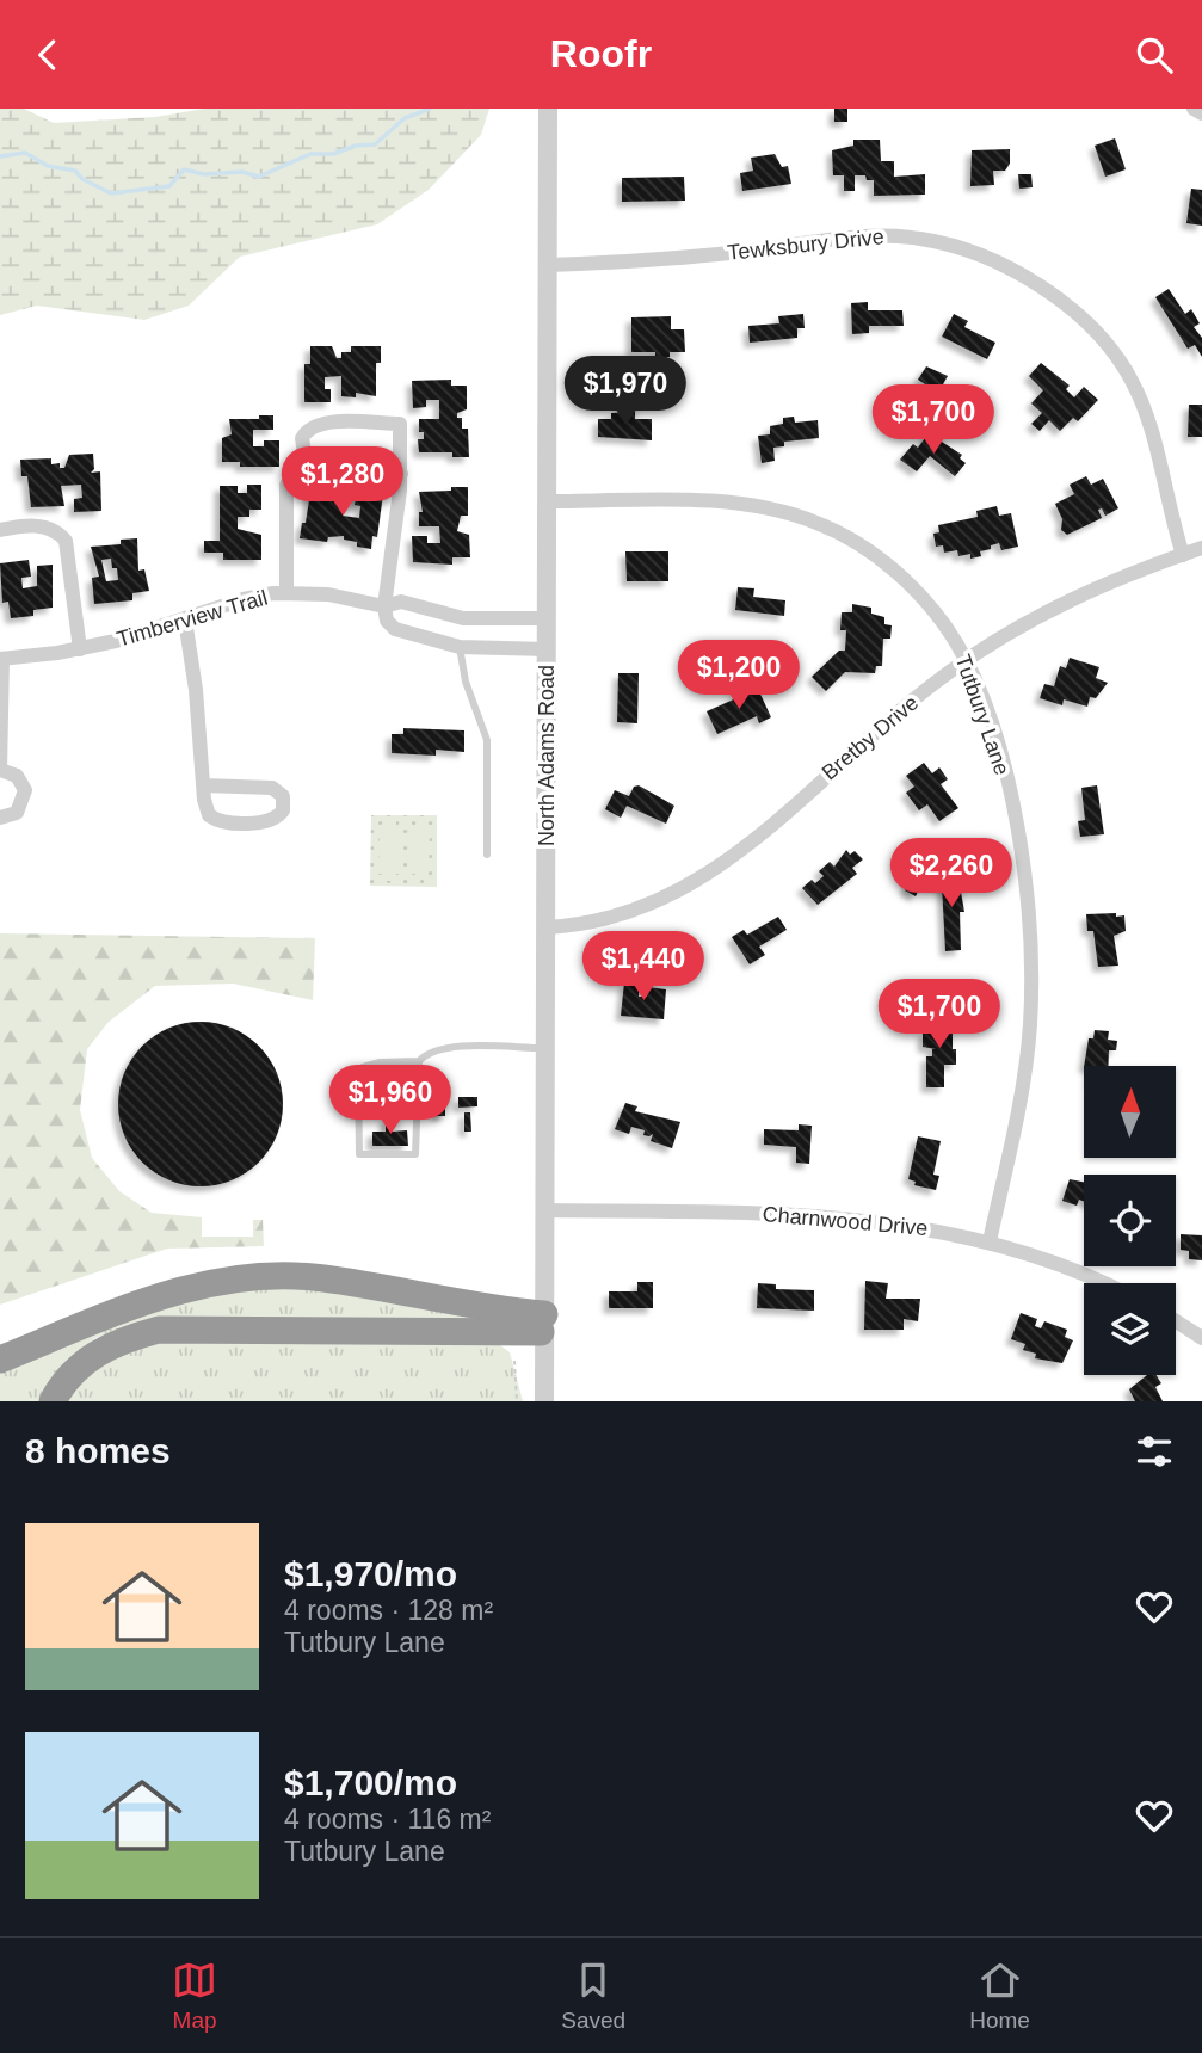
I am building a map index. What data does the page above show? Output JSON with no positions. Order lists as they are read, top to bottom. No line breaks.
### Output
{"streets":{"street":["Tewksbury Drive","Timberview Trail","Tutbury Lane","Bretby Drive","North Adams Road","Charnwood Drive"]},"crossings":[["Tewksbury Drive","Bretby Drive"],["Tewksbury Drive","North Adams Road"],["Timberview Trail","North Adams Road"],["Tutbury Lane","Bretby Drive"],["Tutbury Lane","North Adams Road"],["Tutbury Lane","Charnwood Drive"],["Bretby Drive","North Adams Road"],["North Adams Road","Charnwood Drive"]],"north":"top","page":{"header":"Roofr","price":["$1,970","$1,700","$1,280","$1,200","$2,260","$1,440","$1,700","$1,960"],"heading":"8 homes","list":[{"name":"$1,970/mo","note":"4 rooms · 128 m² · Tutbury Lane"},{"name":"$1,700/mo","note":"4 rooms · 116 m² · Tutbury Lane"}],"tabs":["Map","Saved","Home"]}}
